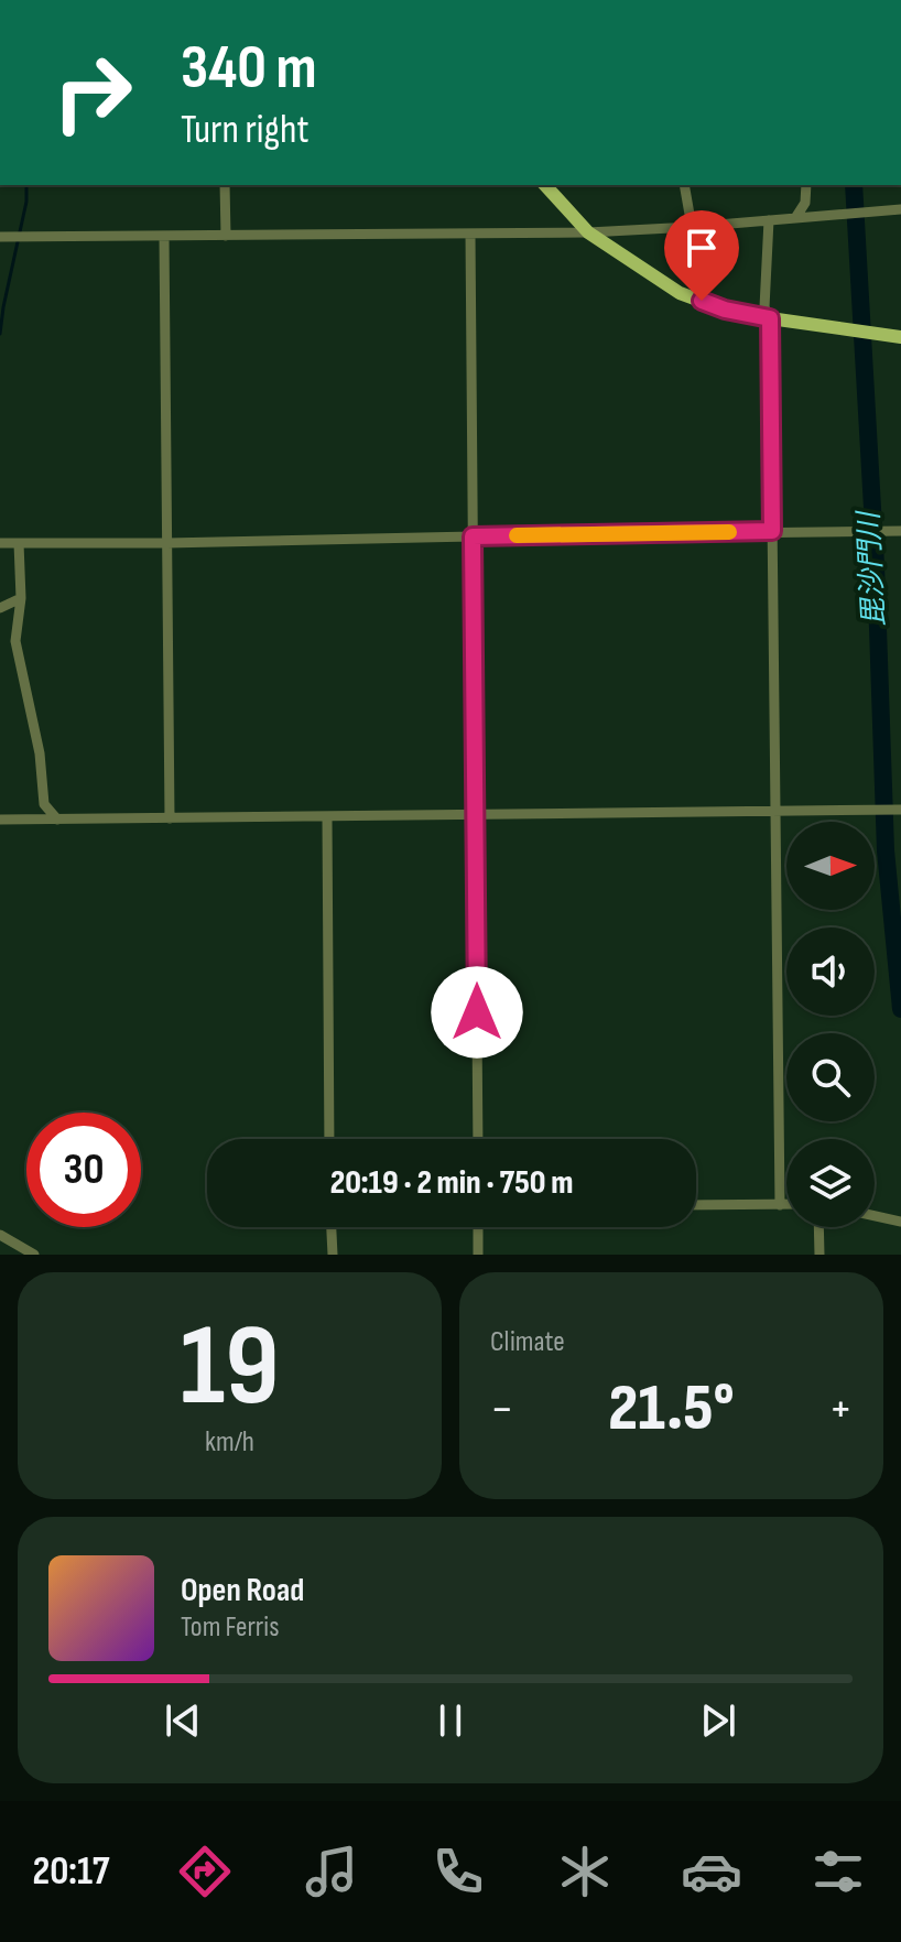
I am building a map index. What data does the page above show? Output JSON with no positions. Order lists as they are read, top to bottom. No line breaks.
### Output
{"water":["毘沙門川"],"north":"right","page":{"turn":["340 m","Turn right"],"limit":"30","trip":"20:19 · 2 min · 750 m","tile":[["19","km/h"],"Climate"],"heat":["−","21.5°","+"],"song":["Open Road","Tom Ferris"],"tabs":"20:17"}}
